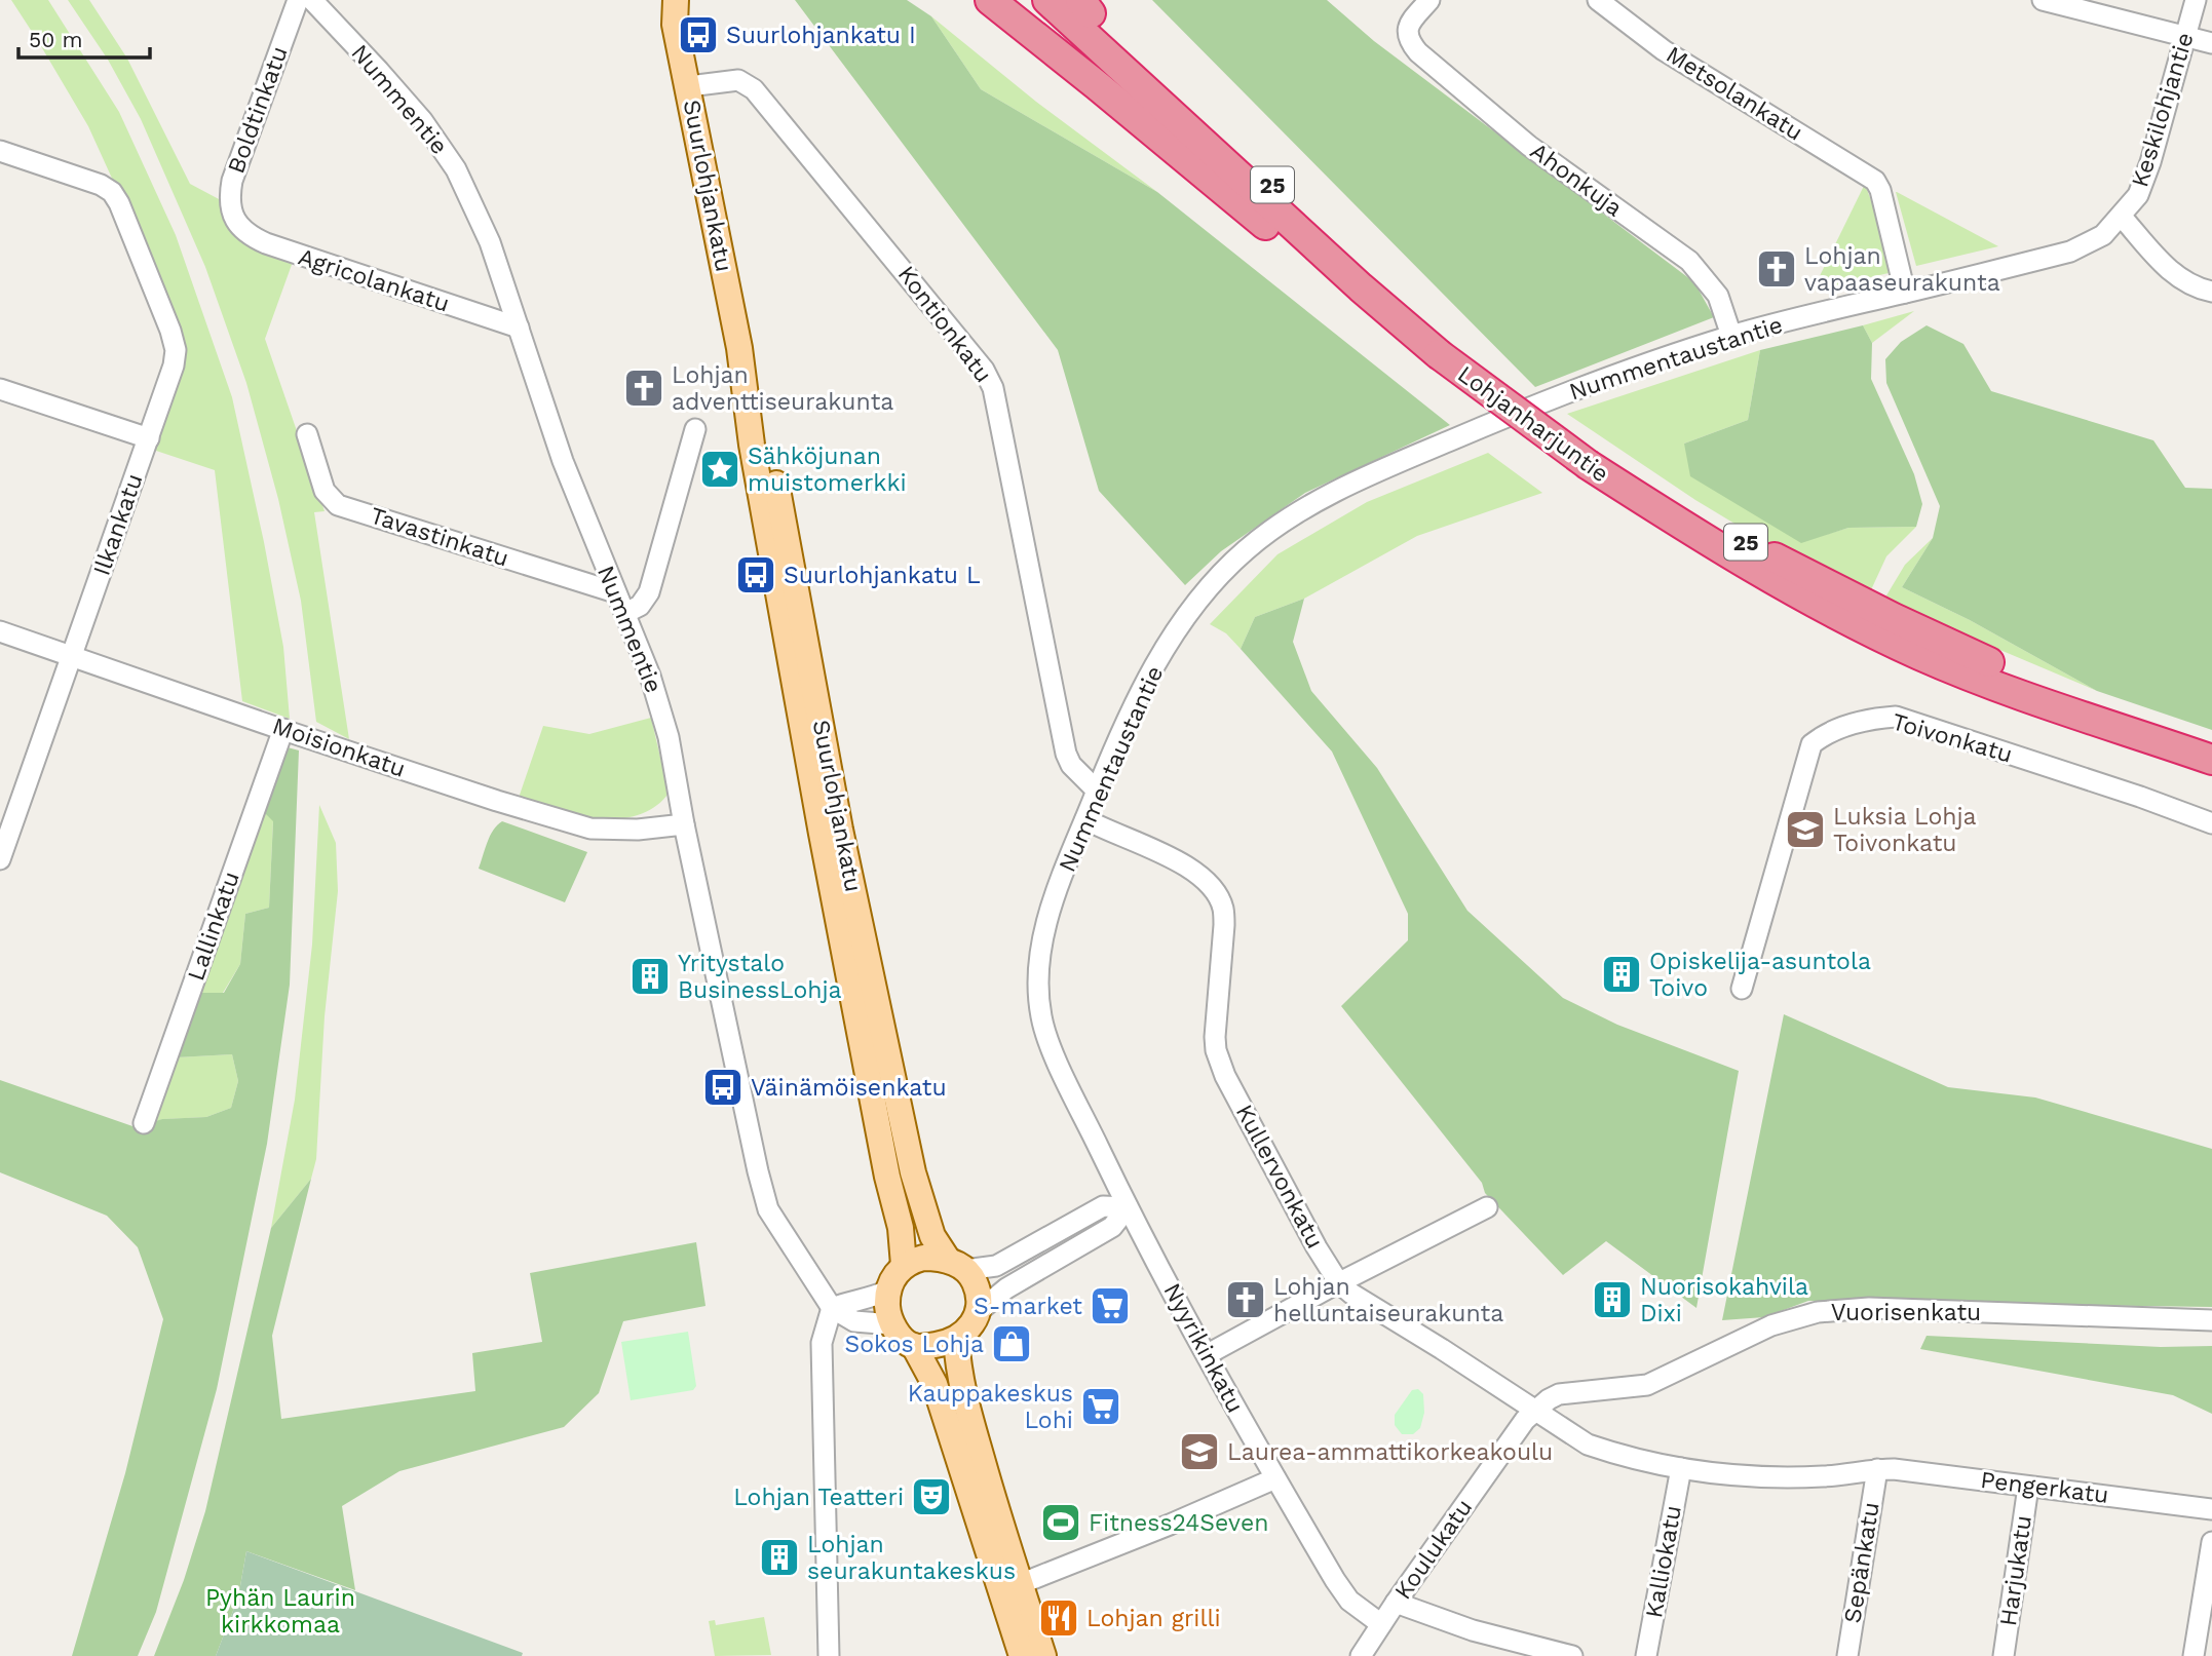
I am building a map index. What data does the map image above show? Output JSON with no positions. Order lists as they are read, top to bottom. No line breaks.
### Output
{"streets":{"highway":["25","Lohjanharjuntie"],"main road":["Suurlohjankatu"],"street":["Metsolankatu","Nummentie","Boldtinkatu","Keskilohjantie","Ahonkuja","Agricolankatu","Kontionkatu","Nummentaustantie","Ilkankatu","Tavastinkatu","Toivonkatu","Moisionkatu","Lallinkatu","Kullervonkatu","Vuorisenkatu","Nyyrikinkatu","Pengerkatu","Koulukatu","Kalliokatu","Sepänkatu","Harjukatu"]},"crossings":[["Metsolankatu","Nummentaustantie"],["Nummentie","Agricolankatu"],["Nummentie","Tavastinkatu"],["Nummentie","Moisionkatu"],["Boldtinkatu","Agricolankatu"],["Keskilohjantie","Nummentaustantie"],["Ahonkuja","Nummentaustantie"],["Suurlohjankatu","Kontionkatu"],["Kontionkatu","Nummentaustantie"],["Nummentaustantie","Kullervonkatu"],["Nummentaustantie","Nyyrikinkatu"],["Ilkankatu","Moisionkatu"],["Moisionkatu","Lallinkatu"],["Kullervonkatu","Vuorisenkatu"],["Kullervonkatu","Pengerkatu"],["Kullervonkatu","Koulukatu"],["Kullervonkatu","Kalliokatu"],["Kullervonkatu","Sepänkatu"],["Vuorisenkatu","Koulukatu"],["Nyyrikinkatu","Koulukatu"],["Pengerkatu","Sepänkatu"],["Pengerkatu","Harjukatu"]],"parks":["Pyhän Laurin kirkkomaa"],"places":{"bus stop":["Suurlohjankatu I","Suurlohjankatu L","Väinämöisenkatu"],"church":["Lohjan vapaaseurakunta","Lohjan adventtiseurakunta","Lohjan helluntaiseurakunta"],"place":["Sähköjunan muistomerkki"],"school or university":["Luksia Lohja Toivonkatu","Laurea-ammattikorkeakoulu"],"building":["Opiskelija-asuntola Toivo","Yritystalo BusinessLohja","Nuorisokahvila Dixi","Lohjan seurakuntakeskus"],"supermarket":["S-market","Kauppakeskus Lohi"],"shop":["Sokos Lohja"],"theatre":["Lohjan Teatteri"],"sports":["Fitness24Seven"],"restaurant":["Lohjan grilli"]},"scale_bar":"50 m"}
